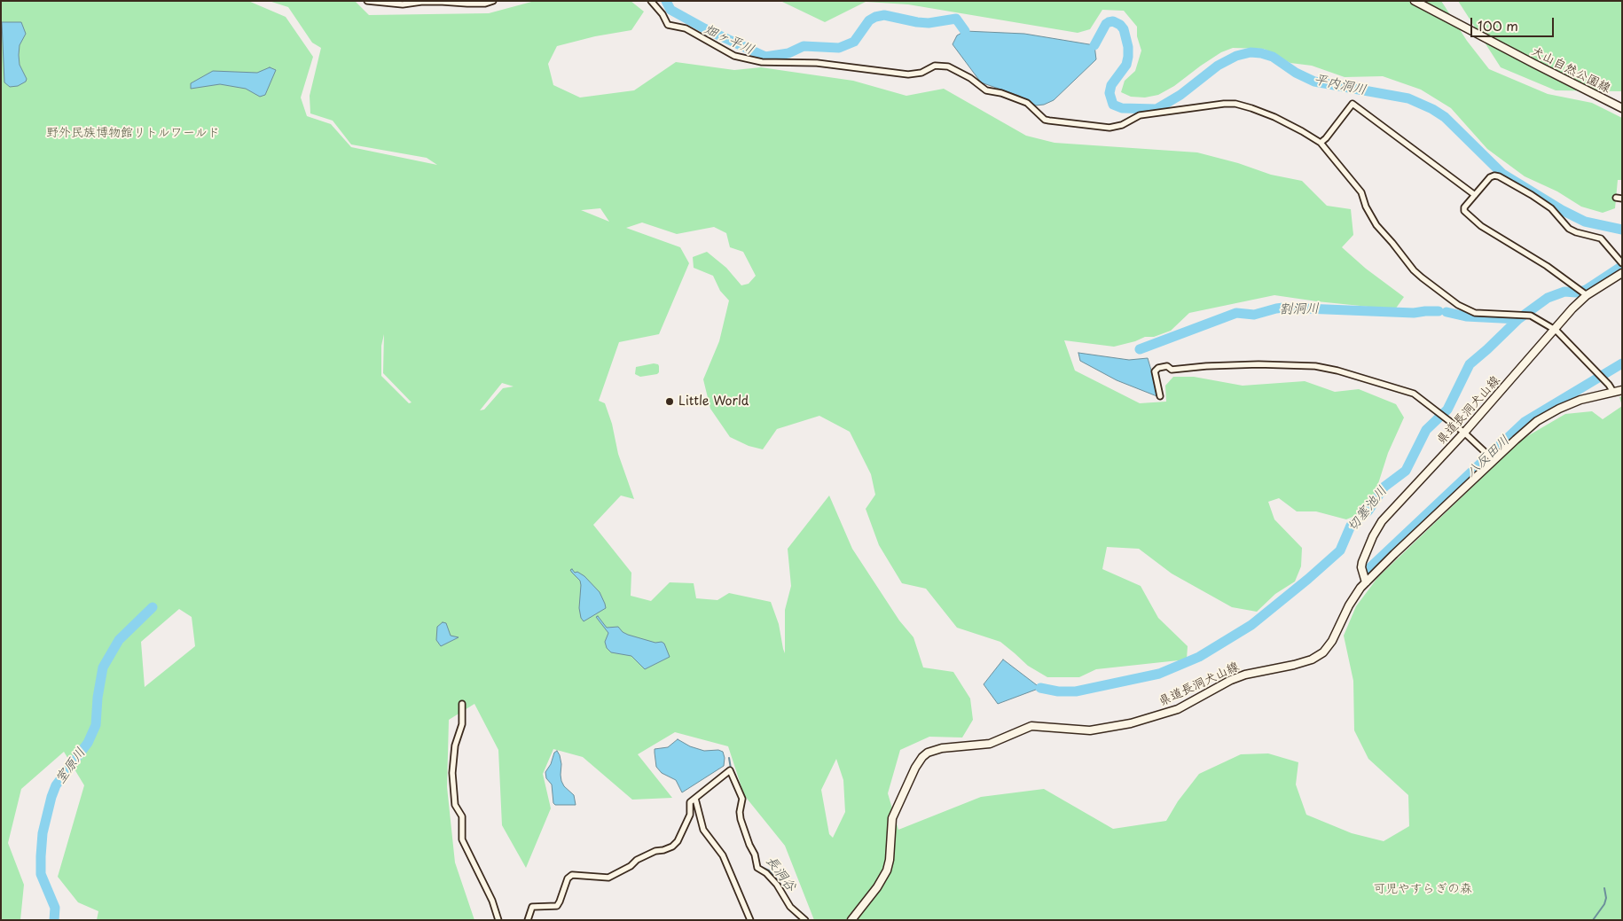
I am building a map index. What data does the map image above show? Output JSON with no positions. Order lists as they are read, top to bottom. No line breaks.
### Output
{"streets":{"main road":["犬山自然公園線","県道長洞犬山線"]},"water":["畑ヶ平川","平内洞川","割洞川","八反田川","切塞池川","室原川","長洞谷"],"parks":["野外民族博物館リトルワールド","可児やすらぎの森"],"places":["Little World"],"scale_bar":"100 m"}
